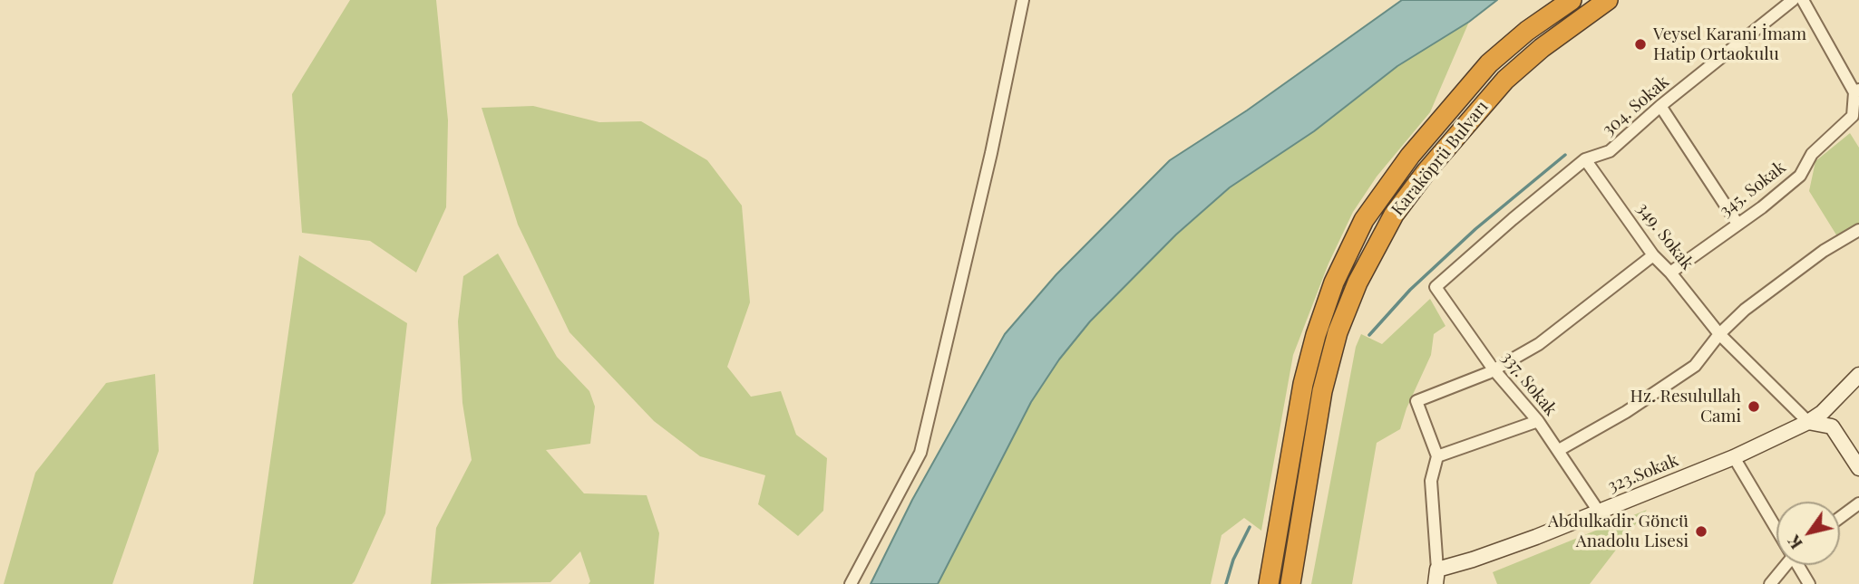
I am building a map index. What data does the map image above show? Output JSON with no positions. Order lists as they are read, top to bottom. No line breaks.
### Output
{"streets":{"highway":["Karaköprü Bulvarı"],"street":["304. Sokak","345. Sokak","349. Sokak","337. Sokak","323.Sokak"]},"crossings":[["304. Sokak","349. Sokak"],["304. Sokak","337. Sokak"],["345. Sokak","349. Sokak"],["349. Sokak","323.Sokak"],["337. Sokak","323.Sokak"]],"places":["Veysel Karani İmam Hatip Ortaokulu","Hz. Resulullah Cami","Abdulkadir Göncü Anadolu Lisesi"],"north":"bottom left"}
